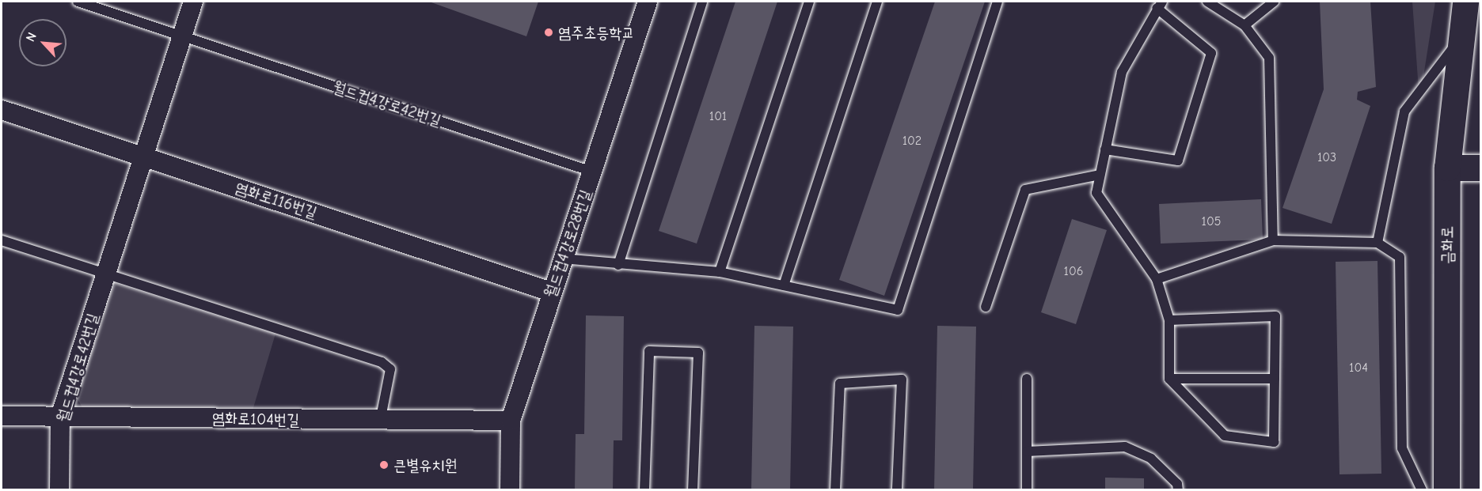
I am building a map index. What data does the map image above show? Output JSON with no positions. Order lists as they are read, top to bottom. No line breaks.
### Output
{"streets":{"main road":["금화로"],"street":["월드컵4강로42번길","염화로116번길","월드컵4강로28번길","염화로104번길"]},"crossings":[["월드컵4강로42번길","염화로116번길"],["월드컵4강로42번길","월드컵4강로28번길"],["월드컵4강로42번길","염화로104번길"],["염화로116번길","월드컵4강로28번길"],["월드컵4강로28번길","염화로104번길"]],"places":["염주초등학교","큰별유치원"],"house_numbers":["101","102","103","105","106","104"],"north":"top left"}
